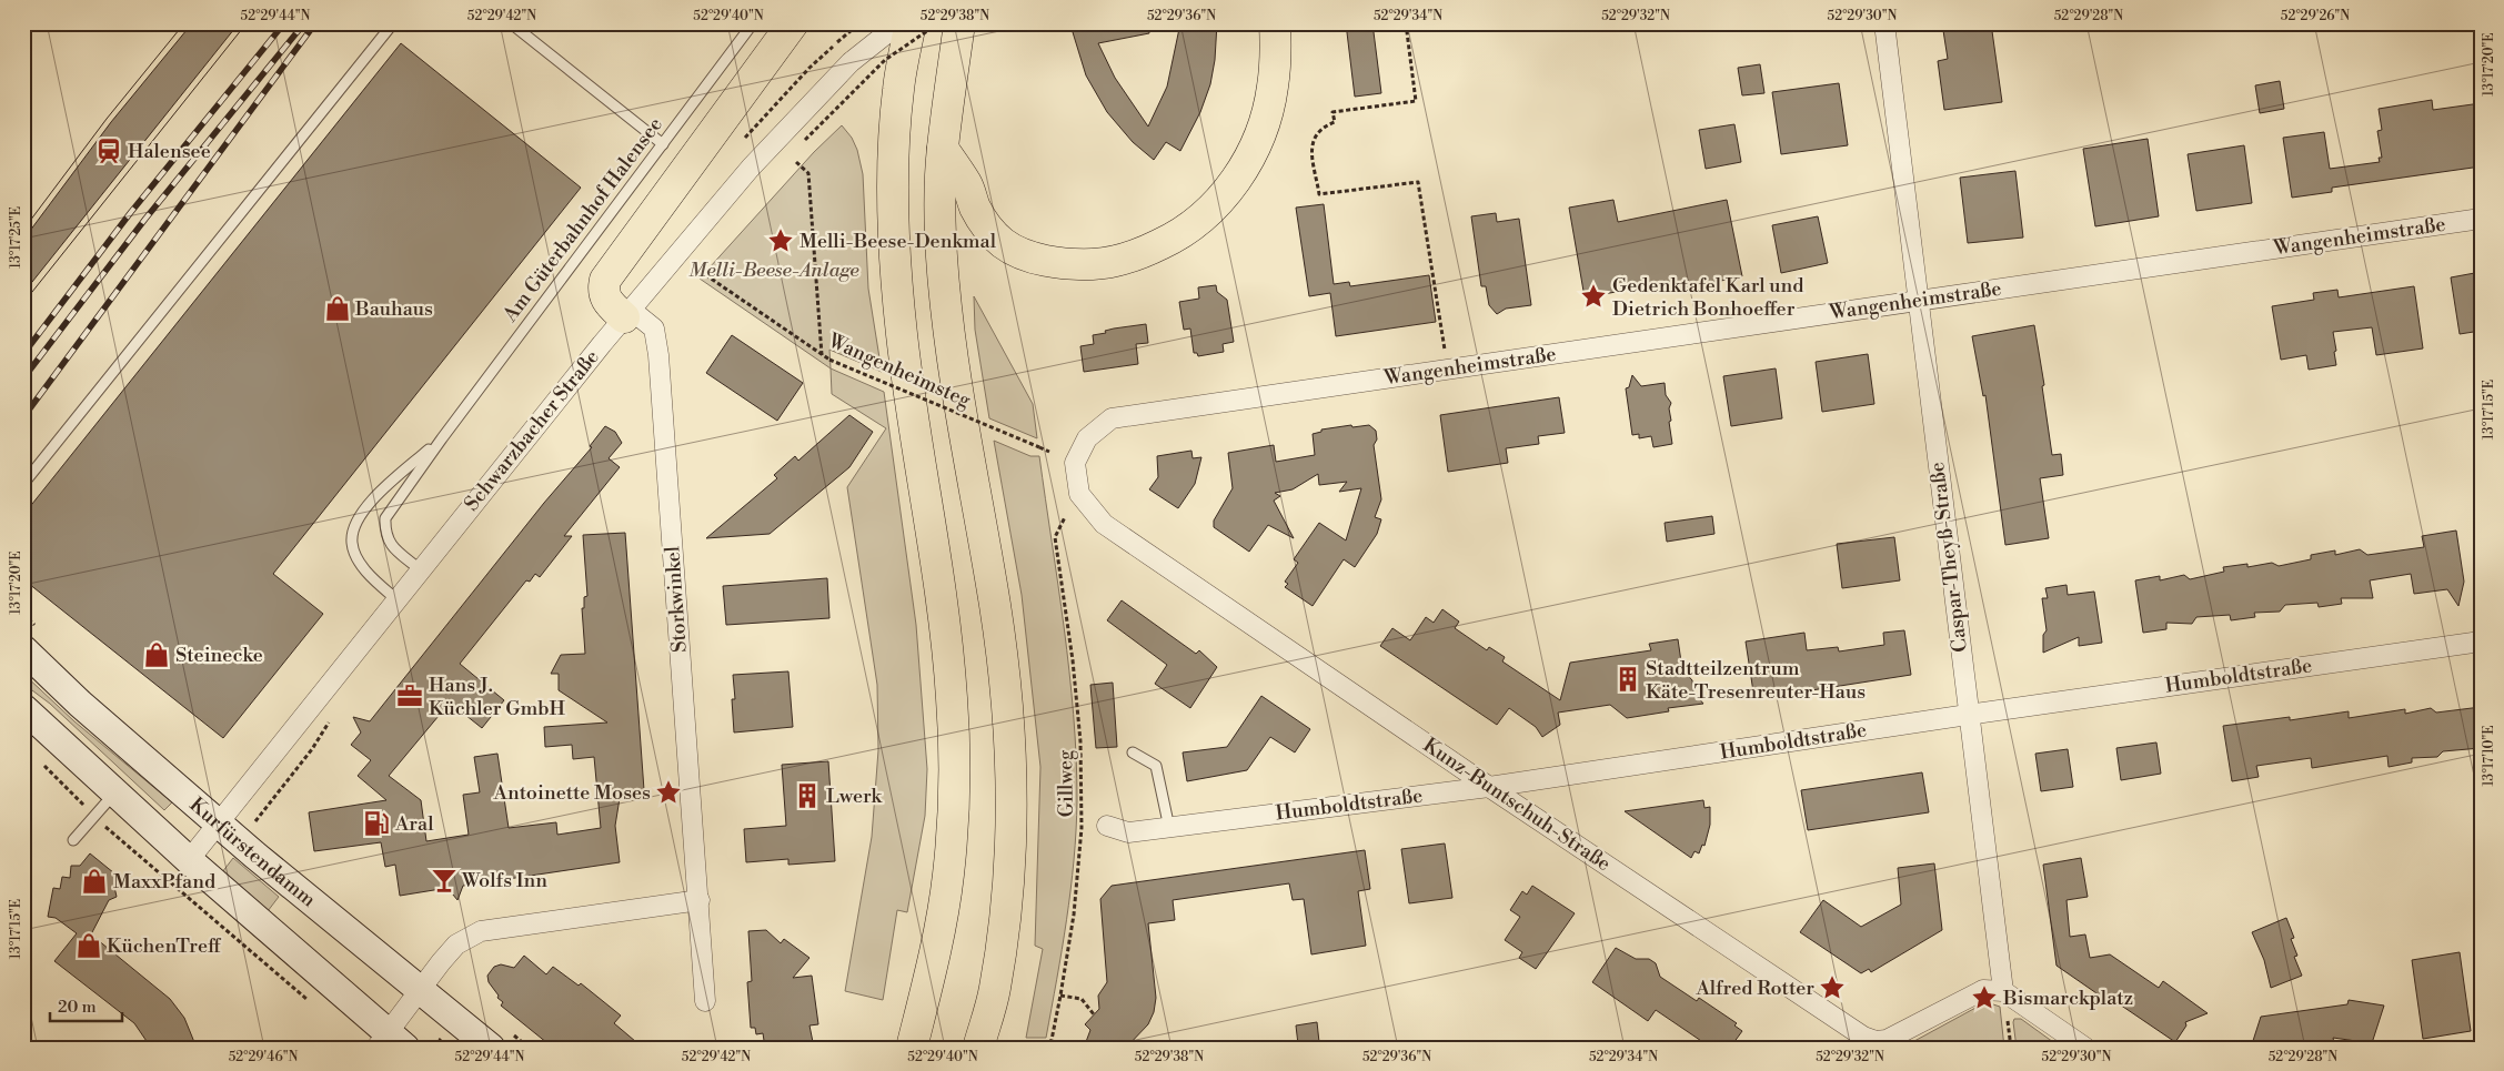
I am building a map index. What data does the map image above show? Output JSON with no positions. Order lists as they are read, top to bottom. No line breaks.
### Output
{"streets":{"main road":["Kurfürstendamm"],"street":["Wangenheimstraße","Schwarzbacher Straße","Caspar-Theyß-Straße","Storkwinkel","Humboldtstraße","Kunz-Buntschuh-Straße"],"lane":["Am Güterbahnhof Halensee"],"path":["Wangenheimsteg","Gillweg"]},"crossings":[["Am Güterbahnhof Halensee","Schwarzbacher Straße"],["Wangenheimstraße","Caspar-Theyß-Straße"],["Wangenheimstraße","Kunz-Buntschuh-Straße"],["Schwarzbacher Straße","Storkwinkel"],["Schwarzbacher Straße","Kurfürstendamm"],["Caspar-Theyß-Straße","Humboldtstraße"],["Caspar-Theyß-Straße","Kunz-Buntschuh-Straße"],["Humboldtstraße","Kunz-Buntschuh-Straße"]],"parks":["Melli-Beese-Anlage"],"places":{"station":["Halensee"],"place":["Melli-Beese-Denkmal","Gedenktafel Karl und Dietrich Bonhoeffer","Antoinette Moses","Alfred Rotter","Bismarckplatz"],"shop":["Bauhaus","Steinecke","MaxxPfand","KüchenTreff"],"building":["Stadtteilzentrum Käte-Tresenreuter-Haus","Lwerk"],"office":["Hans J. Küchler GmbH"],"fuel station":["Aral"],"bar":["Wolfs Inn"]},"scale_bar":"20 m","coordinates":["52°29'44\"N","52°29'42\"N","52°29'40\"N","52°29'38\"N","52°29'36\"N","52°29'34\"N","52°29'32\"N","52°29'30\"N","52°29'28\"N","52°29'26\"N","13°17'20\"E","13°17'25\"E","13°17'15\"E","13°17'10\"E","52°29'46\"N"]}
